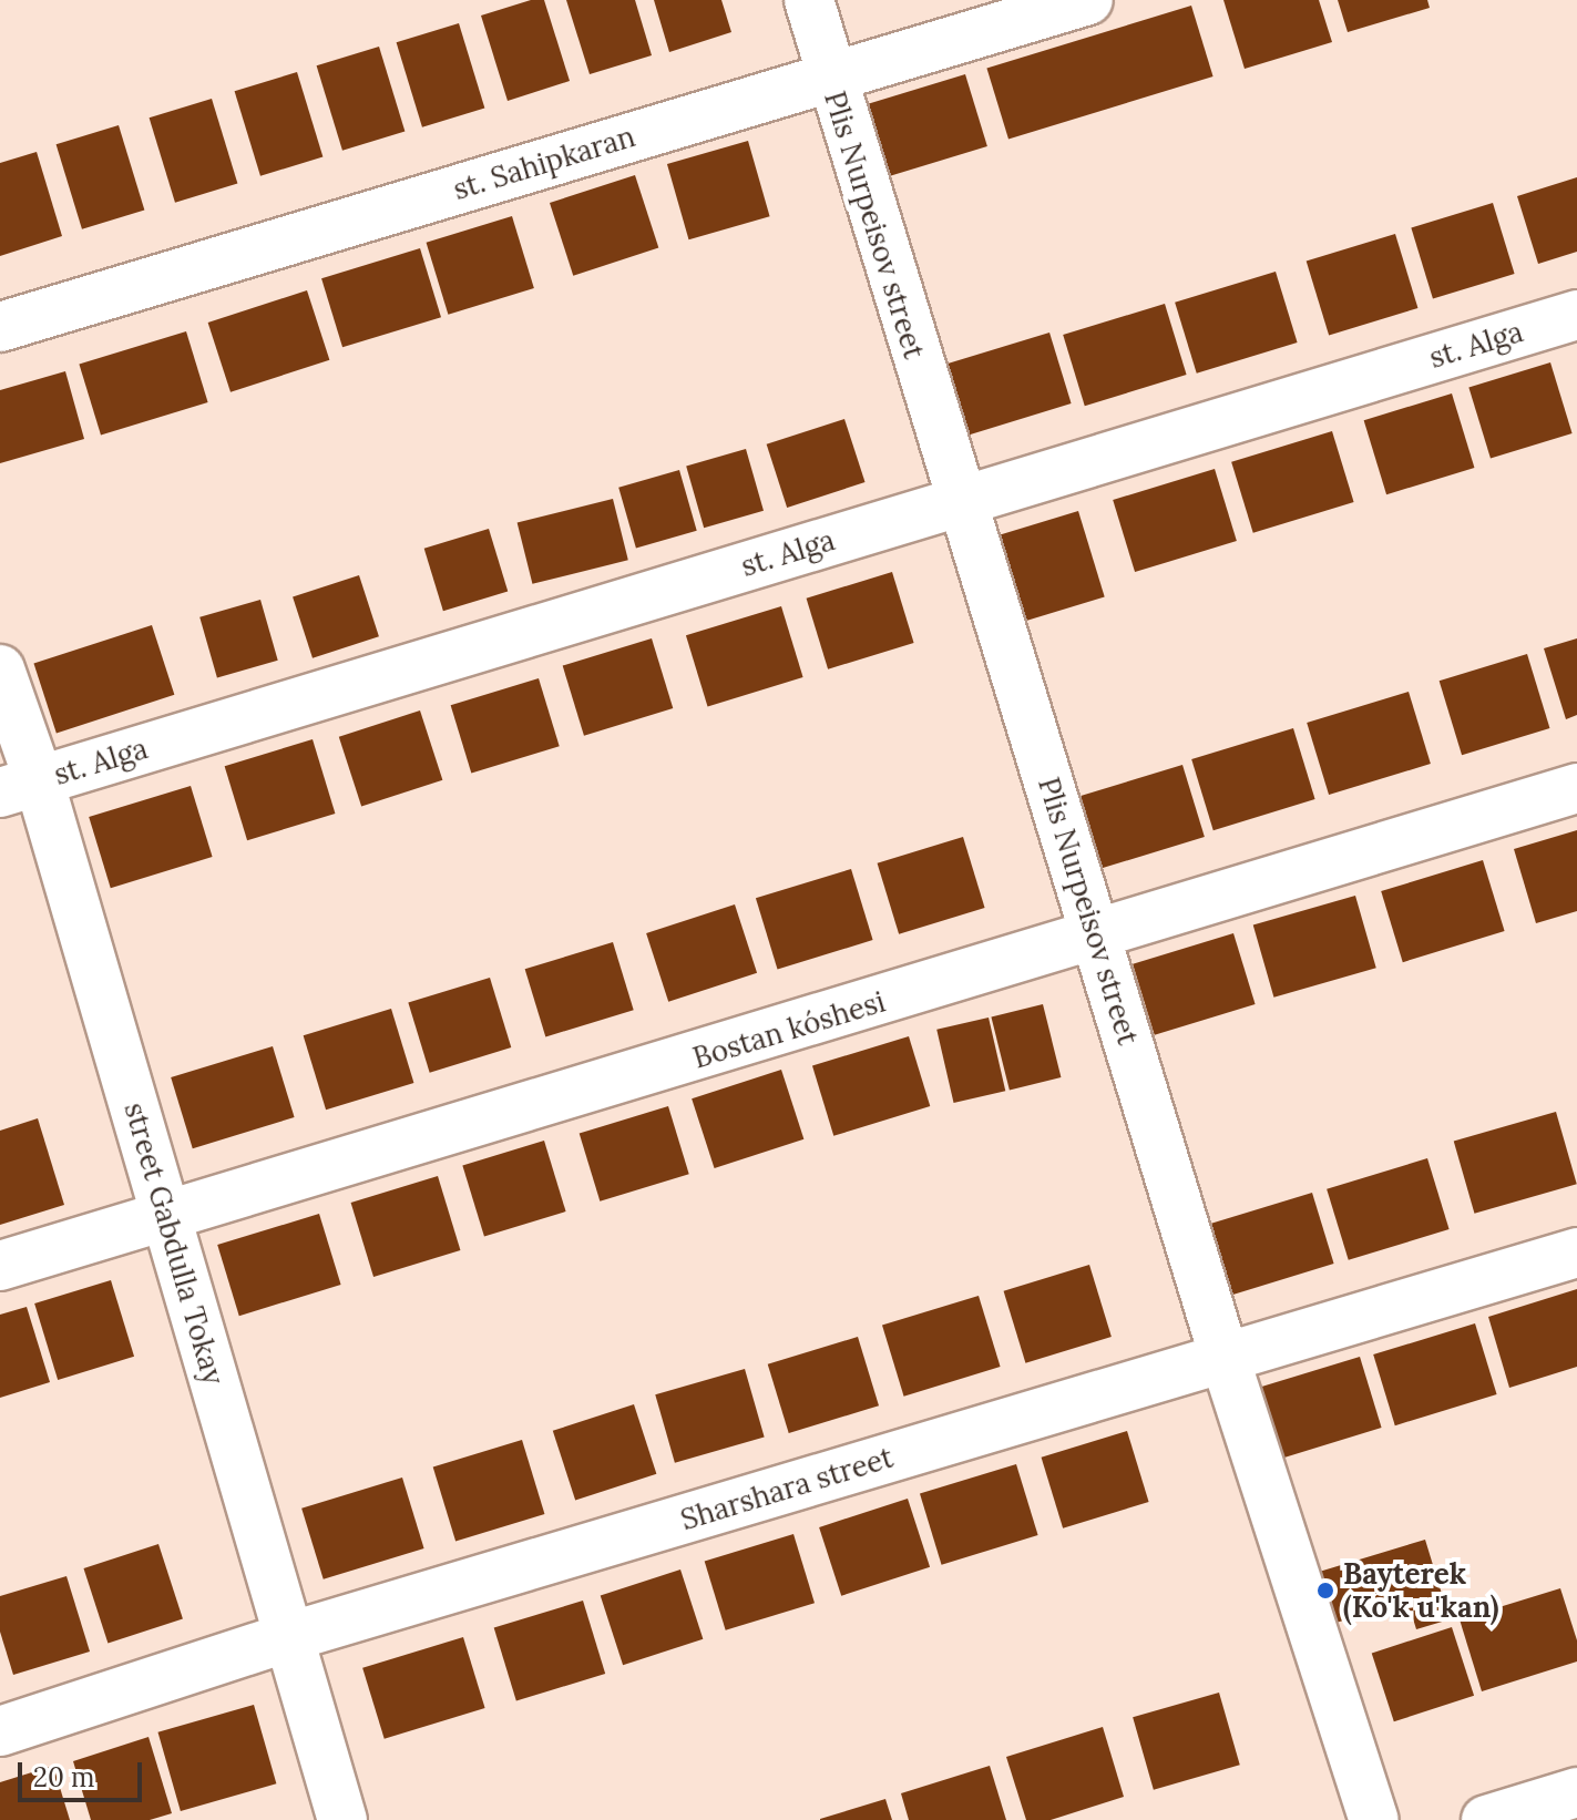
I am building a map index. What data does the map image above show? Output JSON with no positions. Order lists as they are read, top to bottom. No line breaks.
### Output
{"streets":{"street":["st. Sahipkaran","Plis Nurpeisov street","st. Alga","Bostan kóshesi","street Gabdulla Tokay","Sharshara street"]},"crossings":[["st. Sahipkaran","Plis Nurpeisov street"],["Plis Nurpeisov street","st. Alga"],["Plis Nurpeisov street","Bostan kóshesi"],["Plis Nurpeisov street","Sharshara street"],["st. Alga","street Gabdulla Tokay"],["Bostan kóshesi","street Gabdulla Tokay"],["street Gabdulla Tokay","Sharshara street"]],"places":["Bayterek (Ko'k u'kan)"],"scale_bar":"20 m"}
